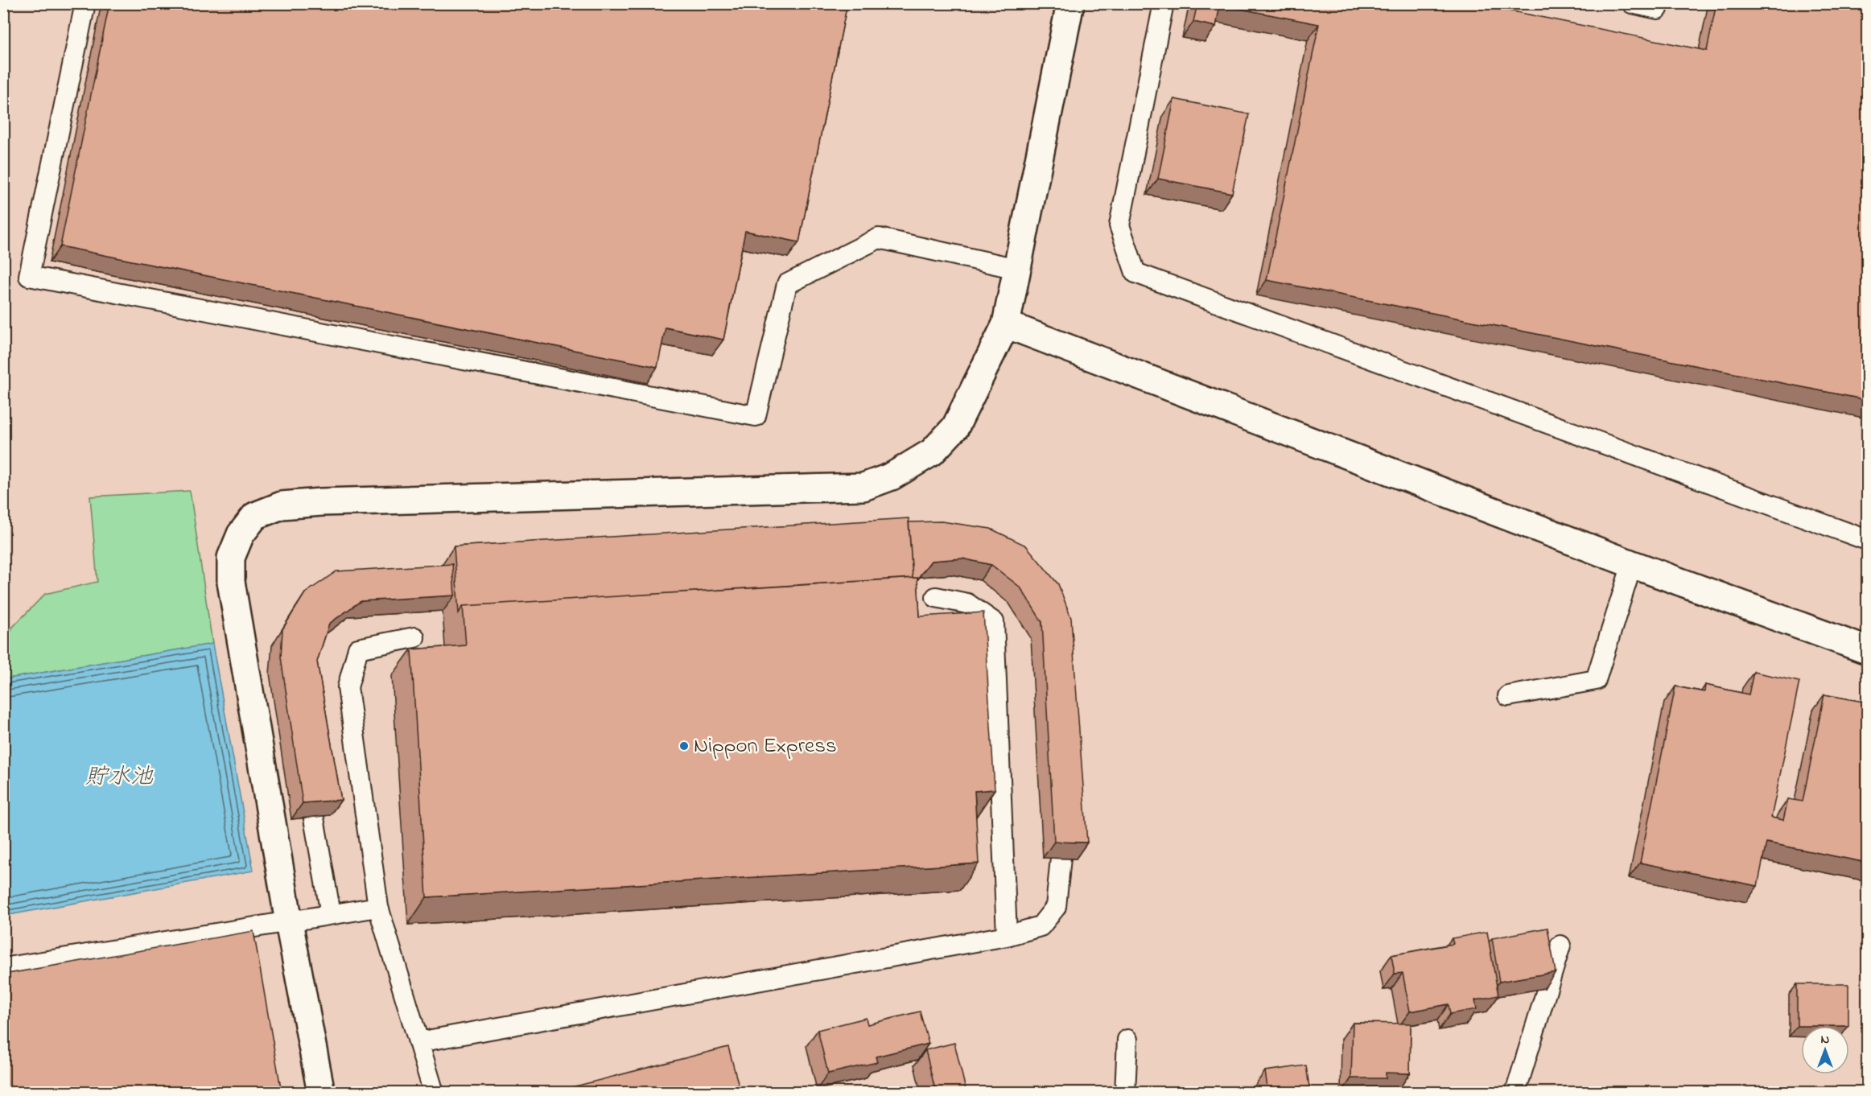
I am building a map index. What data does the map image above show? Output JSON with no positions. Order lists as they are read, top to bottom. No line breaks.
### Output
{"water":["貯水池"],"places":["Nippon Express"],"north":"top"}
